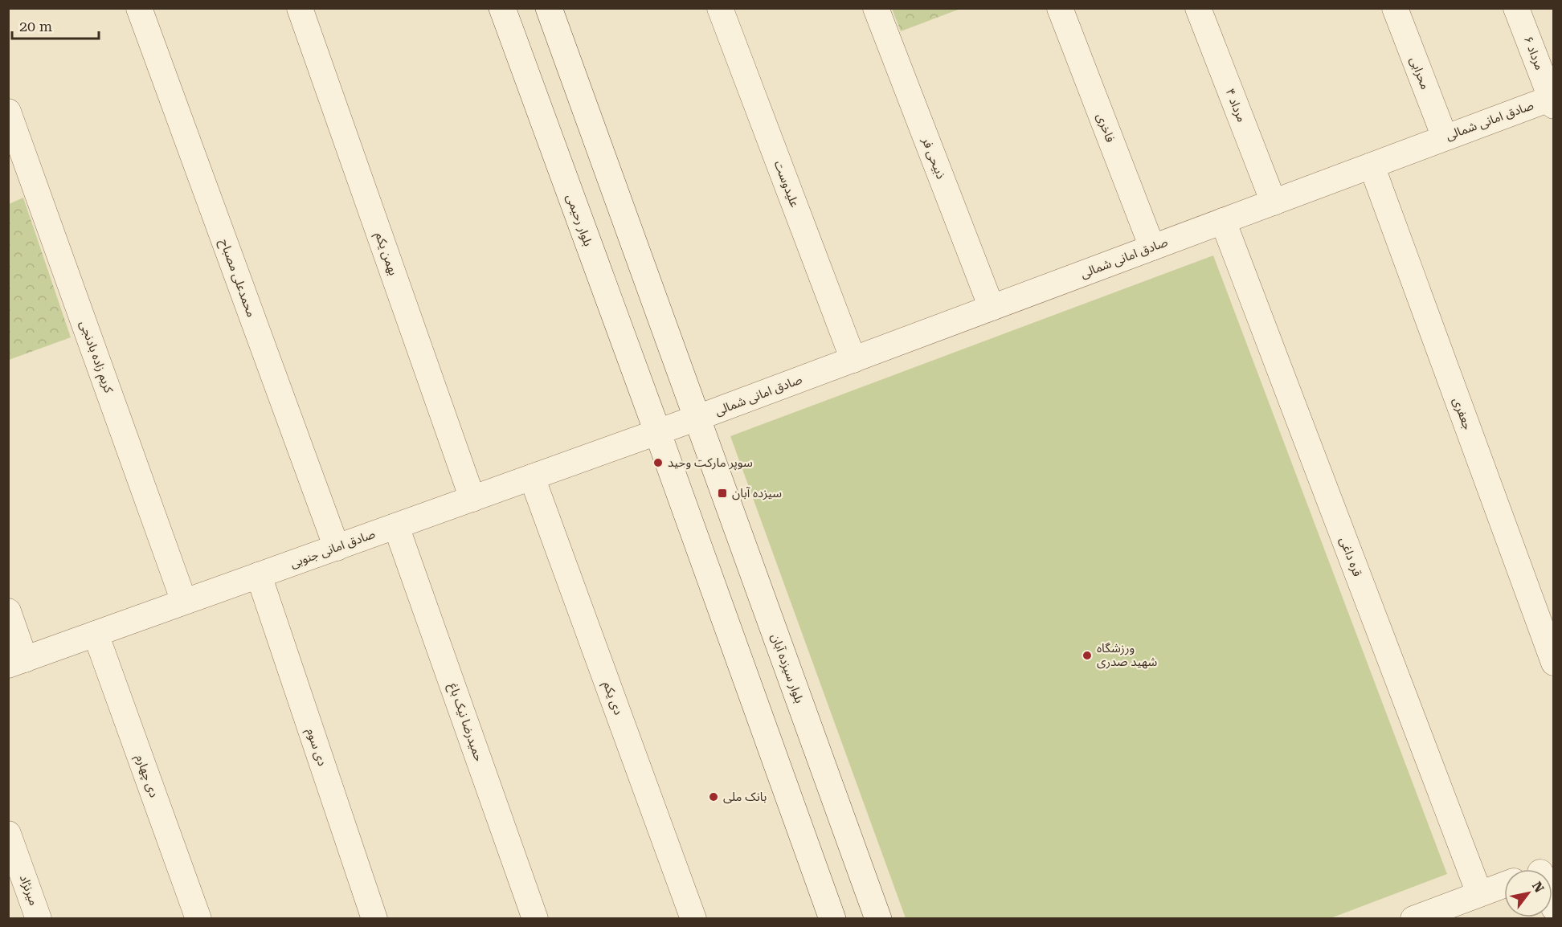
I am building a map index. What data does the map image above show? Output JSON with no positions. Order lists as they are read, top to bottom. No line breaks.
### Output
{"streets":{"main road":["بلوار رحیمی","بلوار سیزده آبان"],"street":["مرداد ۶","محرابی","مرداد ۴","صادق امانی شمالی","فاخری","ذبیحی فر","علیدوست","بهمن یکم","محمدعلی مصباح","کریم زاده بادنجی","جعفری","صادق امانی جنوبی","قره داغی","دی یکم","حمیدرضا نیک باغ","دی سوم","دی چهارم","میرنژاد"]},"crossings":[["مرداد ۶","صادق امانی شمالی"],["محرابی","صادق امانی شمالی"],["مرداد ۴","صادق امانی شمالی"],["صادق امانی شمالی","فاخری"],["صادق امانی شمالی","ذبیحی فر"],["صادق امانی شمالی","علیدوست"],["صادق امانی شمالی","بلوار رحیمی"],["صادق امانی شمالی","جعفری"],["صادق امانی شمالی","صادق امانی جنوبی"],["صادق امانی شمالی","قره داغی"],["صادق امانی شمالی","بلوار سیزده آبان"],["بلوار رحیمی","صادق امانی جنوبی"],["بهمن یکم","صادق امانی جنوبی"],["محمدعلی مصباح","صادق امانی جنوبی"],["کریم زاده بادنجی","صادق امانی جنوبی"],["صادق امانی جنوبی","دی یکم"],["صادق امانی جنوبی","حمیدرضا نیک باغ"],["صادق امانی جنوبی","دی سوم"],["صادق امانی جنوبی","دی چهارم"]],"places":{"other":["سوپر مارکت وحید","ورزشگاه شهید صدری","بانک ملی"],"transit":["سیزده آبان"]},"scale_bar":"20 m","north":"top right"}
